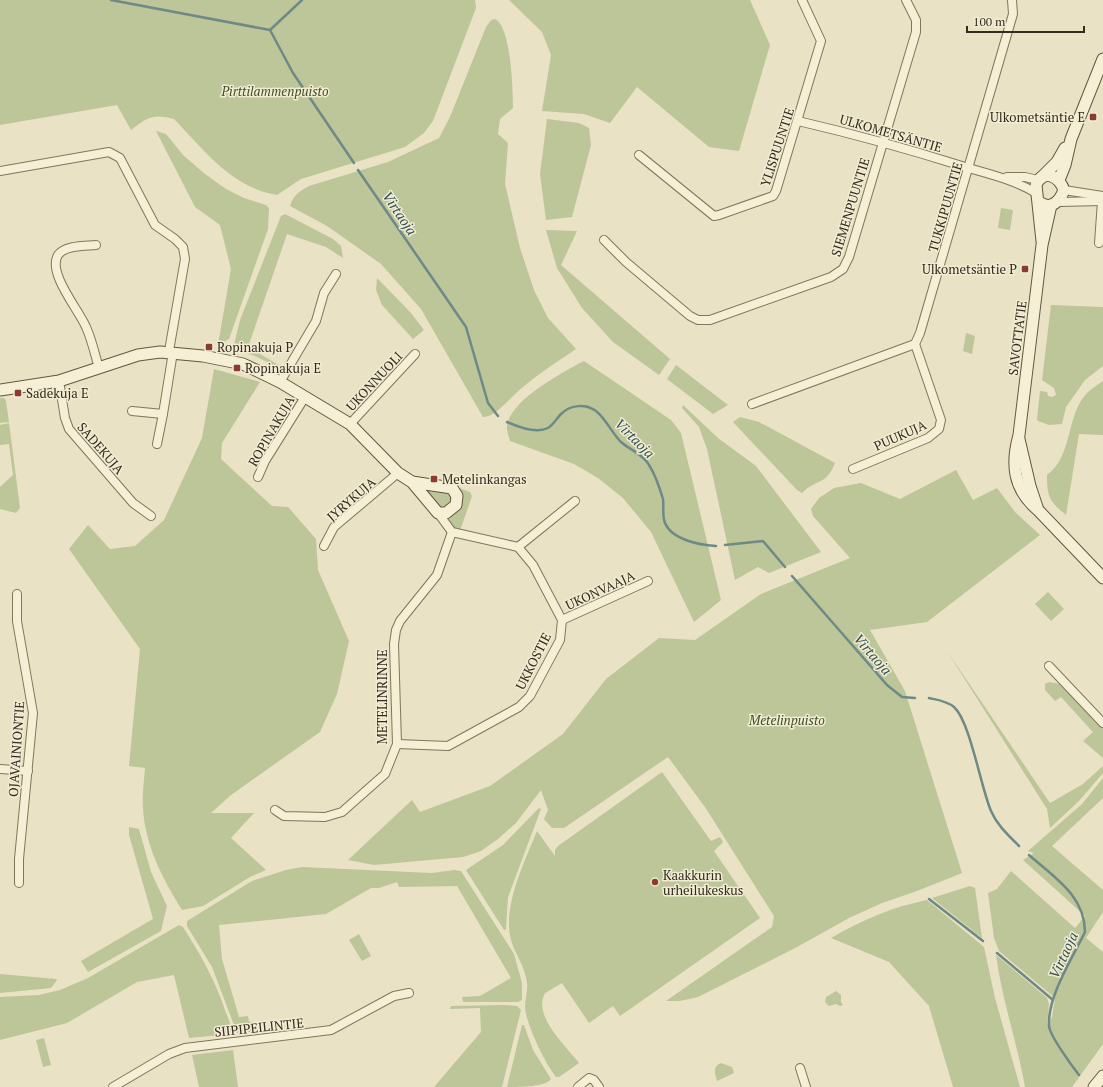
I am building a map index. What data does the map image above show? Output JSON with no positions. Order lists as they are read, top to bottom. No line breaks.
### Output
{"streets":{"street":["ULKOMETSÄNTIE","YLISPUUNTIE","SIEMENPUUNTIE","TUKKIPUUNTIE","SAVOTTATIE","UKONNUOLI","ROPINAKUJA","PUUKUJA","SADEKUJA","JYRYKUJA","UKONVAAJA","UKKOSTIE","METELINRINNE","OJAVAINIONTIE","SIIPIPEILINTIE"]},"crossings":[["ULKOMETSÄNTIE","YLISPUUNTIE"],["ULKOMETSÄNTIE","SIEMENPUUNTIE"],["ULKOMETSÄNTIE","TUKKIPUUNTIE"],["TUKKIPUUNTIE","PUUKUJA"],["UKONVAAJA","UKKOSTIE"],["UKKOSTIE","METELINRINNE"]],"water":["Virtaoja"],"parks":["Pirttilammenpuisto","Metelinpuisto"],"places":{"transit":["Ulkometsäntie E","Ulkometsäntie P","Ropinakuja P","Ropinakuja E","Sadekuja E","Metelinkangas"],"other":["Kaakkurin urheilukeskus"]},"scale_bar":"100 m"}
